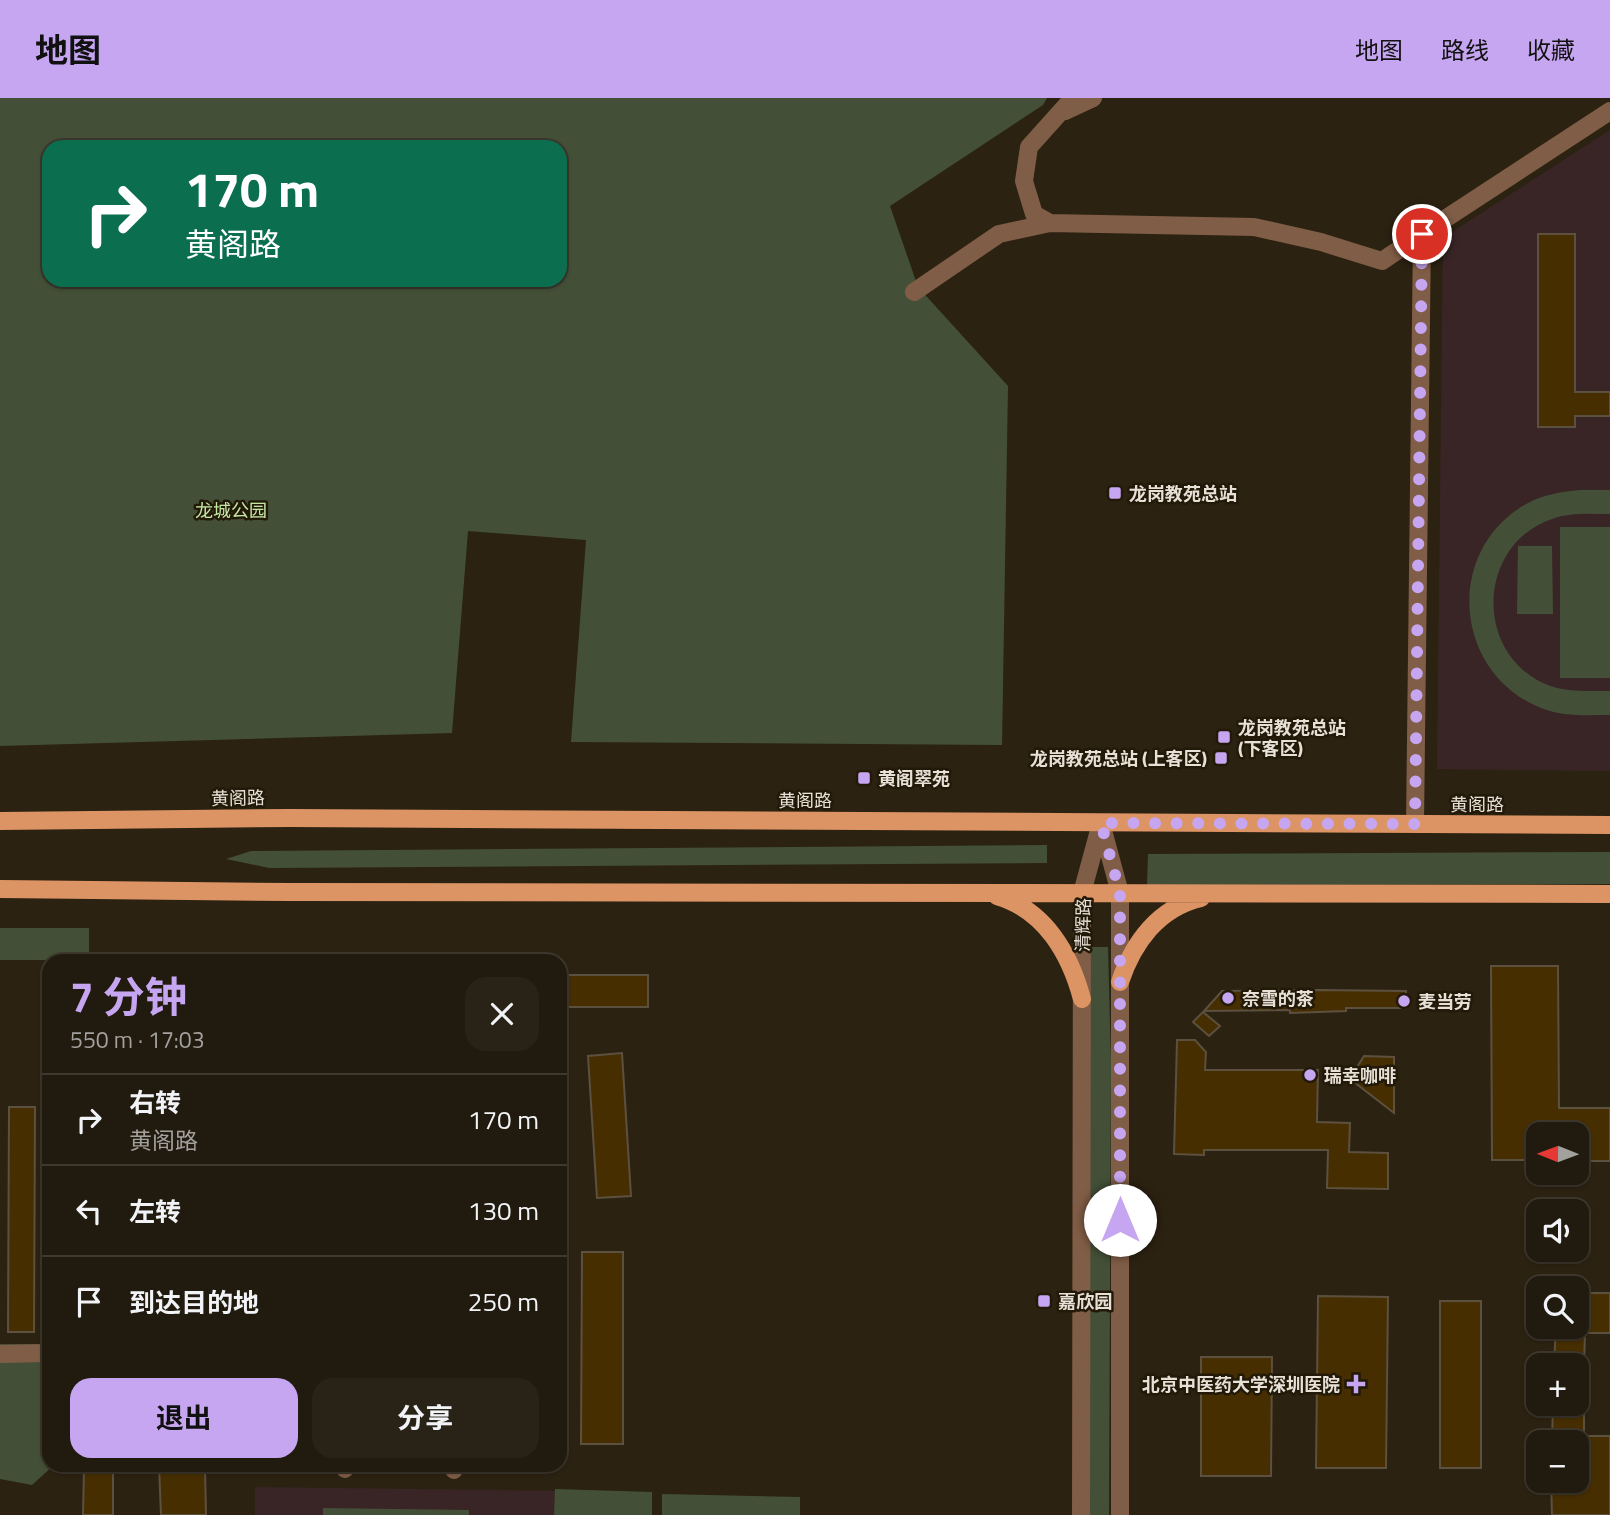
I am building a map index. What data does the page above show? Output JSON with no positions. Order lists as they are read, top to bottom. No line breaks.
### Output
{"streets":{"main road":["黄阁路"],"street":["清辉路"]},"crossings":[["黄阁路","清辉路"]],"parks":["龙城公园"],"places":{"transit":["龙岗教苑总站","龙岗教苑总站 (下客区)","龙岗教苑总站 (上客区)","黄阁翠苑","嘉欣园"],"other":["奈雪的茶","麦当劳","瑞幸咖啡"],"health":["北京中医药大学深圳医院"]},"north":"left","page":{"header":"地图","nav":["地图","路线","收藏"],"turn":["170 m","黄阁路"],"heading":["7 分钟","550 m · 17:03"],"list":[{"name":"右转","note":"黄阁路","value":"170 m"},{"name":"左转","value":"130 m"},{"name":"到达目的地","value":"250 m"}],"map_buttons":["+","−"],"buttons":["退出","分享"]}}
